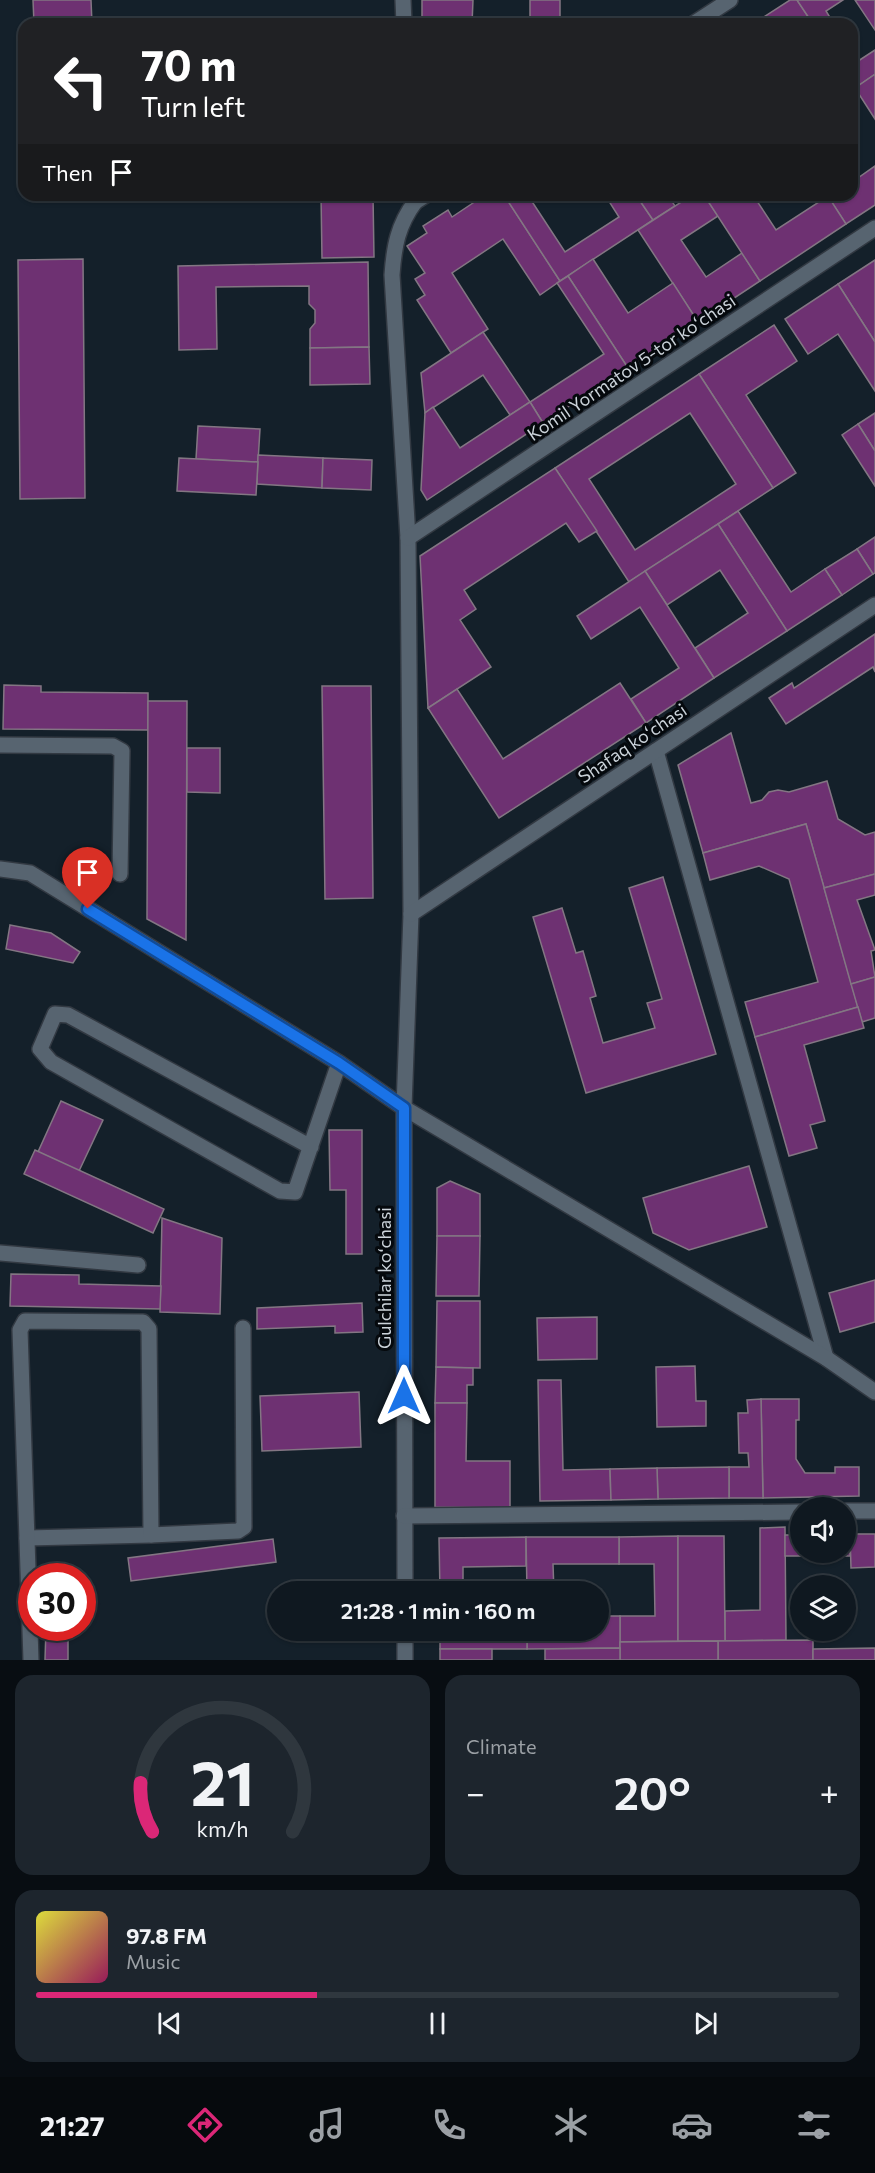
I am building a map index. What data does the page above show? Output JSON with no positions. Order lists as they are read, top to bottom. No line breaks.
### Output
{"streets":{"street":["Komil Yormatov 5-tor koʻchasi","Shafaq koʻchasi","Gulchilar koʻchasi"]},"crossings":[["Komil Yormatov 5-tor koʻchasi","Gulchilar koʻchasi"],["Shafaq koʻchasi","Gulchilar koʻchasi"]],"page":{"turn":["70 m","Turn left"],"then":"Then","limit":"30","trip":"21:28 · 1 min · 160 m","tile":"Climate","heat":["−","20°","+"],"song":["97.8 FM","Music"],"tabs":"21:27","gauge":["21","km/h"]}}
